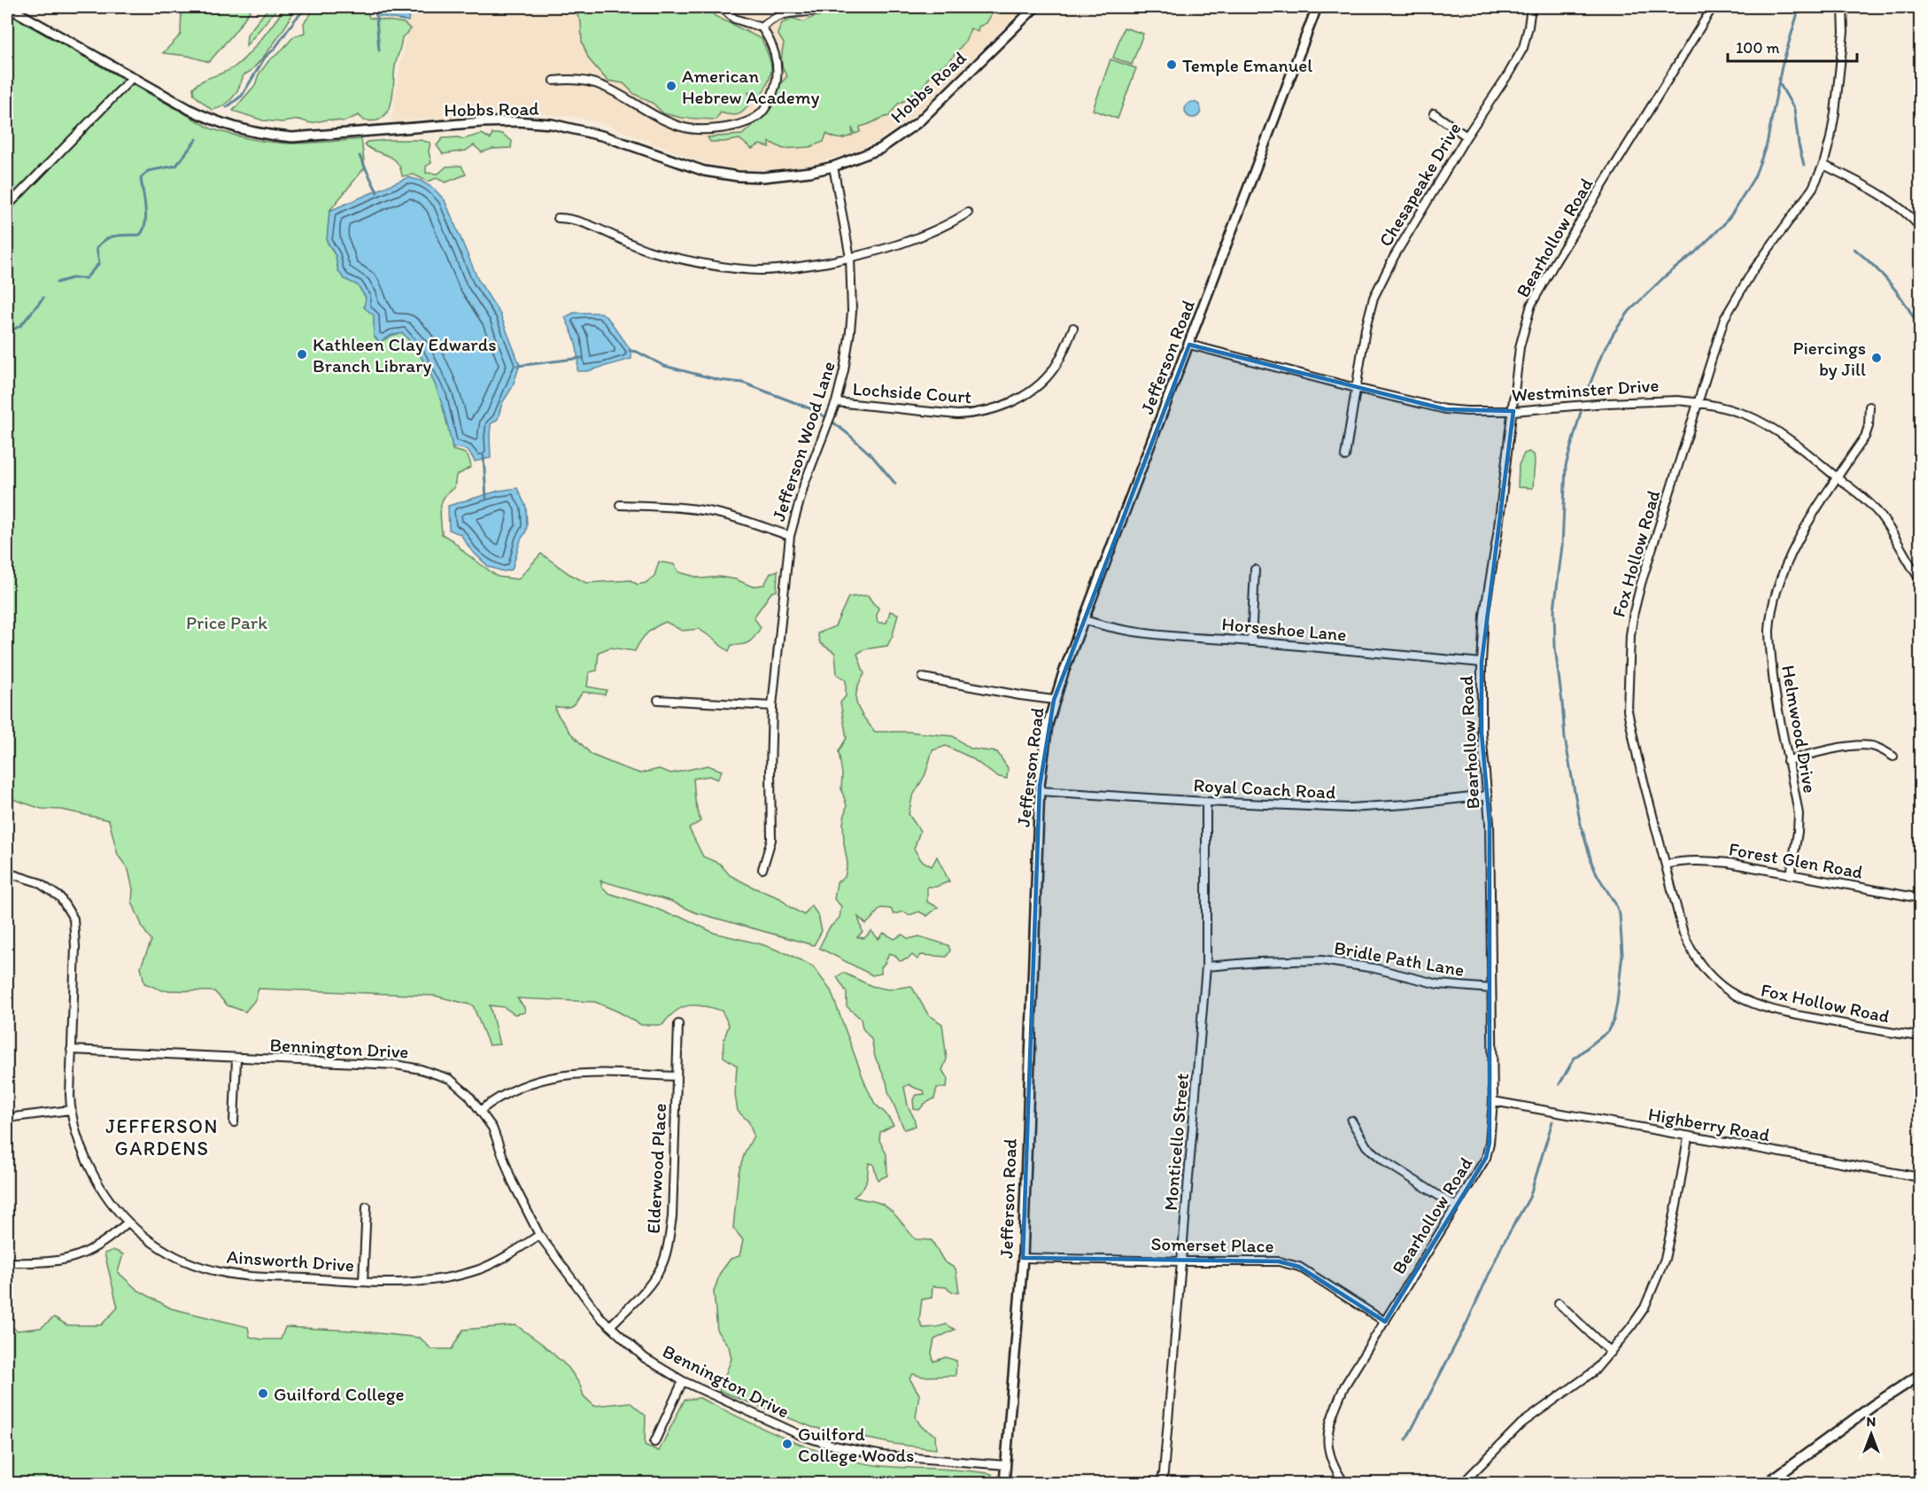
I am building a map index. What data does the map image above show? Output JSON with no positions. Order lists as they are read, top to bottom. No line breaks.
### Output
{"streets":{"street":["Hobbs Road","Chesapeake Drive","Bearhollow Road","Jefferson Road","Westminster Drive","Lochside Court","Jefferson Wood Lane","Fox Hollow Road","Horseshoe Lane","Helmwood Drive","Royal Coach Road","Forest Glen Road","Bridle Path Lane","Bennington Drive","Highberry Road","Monticello Street","Elderwood Place","Somerset Place","Ainsworth Drive"]},"crossings":[["Hobbs Road","Jefferson Wood Lane"],["Chesapeake Drive","Westminster Drive"],["Bearhollow Road","Westminster Drive"],["Bearhollow Road","Horseshoe Lane"],["Bearhollow Road","Royal Coach Road"],["Bearhollow Road","Bridle Path Lane"],["Bearhollow Road","Highberry Road"],["Bearhollow Road","Somerset Place"],["Jefferson Road","Westminster Drive"],["Jefferson Road","Horseshoe Lane"],["Jefferson Road","Royal Coach Road"],["Jefferson Road","Bennington Drive"],["Jefferson Road","Somerset Place"],["Westminster Drive","Fox Hollow Road"],["Westminster Drive","Helmwood Drive"],["Lochside Court","Jefferson Wood Lane"],["Fox Hollow Road","Forest Glen Road"],["Helmwood Drive","Forest Glen Road"],["Royal Coach Road","Monticello Street"],["Bridle Path Lane","Monticello Street"],["Bennington Drive","Elderwood Place"],["Bennington Drive","Ainsworth Drive"],["Monticello Street","Somerset Place"]],"districts":["JEFFERSON GARDENS"],"parks":["Price Park"],"places":["Temple Emanuel","American Hebrew Academy","Kathleen Clay Edwards Branch Library","Piercings by Jill","Guilford College","Guilford College Woods"],"scale_bar":"100 m","north":"top"}
